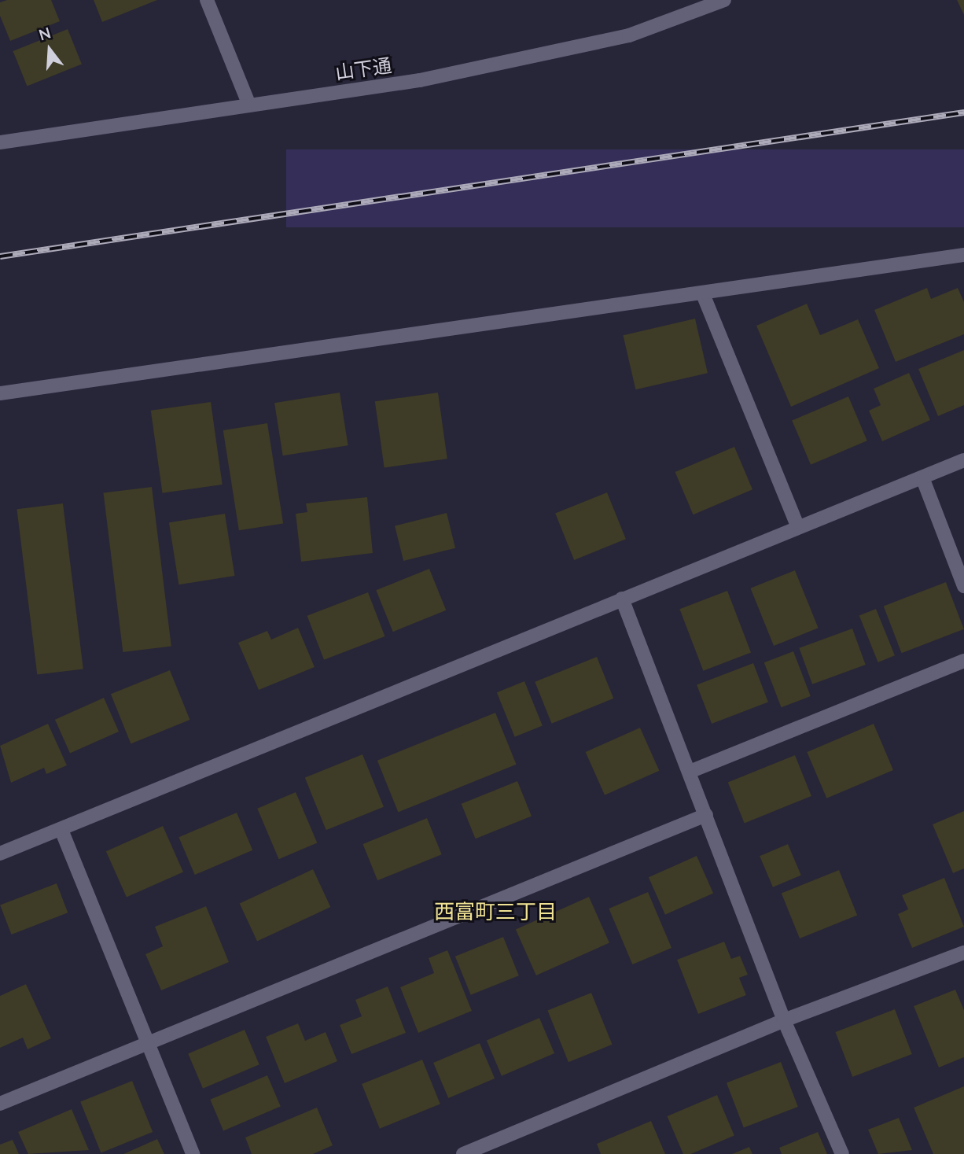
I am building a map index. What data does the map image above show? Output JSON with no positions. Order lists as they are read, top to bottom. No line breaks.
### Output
{"streets":{"street":["山下通"]},"districts":["西富町三丁目"],"north":"top"}
